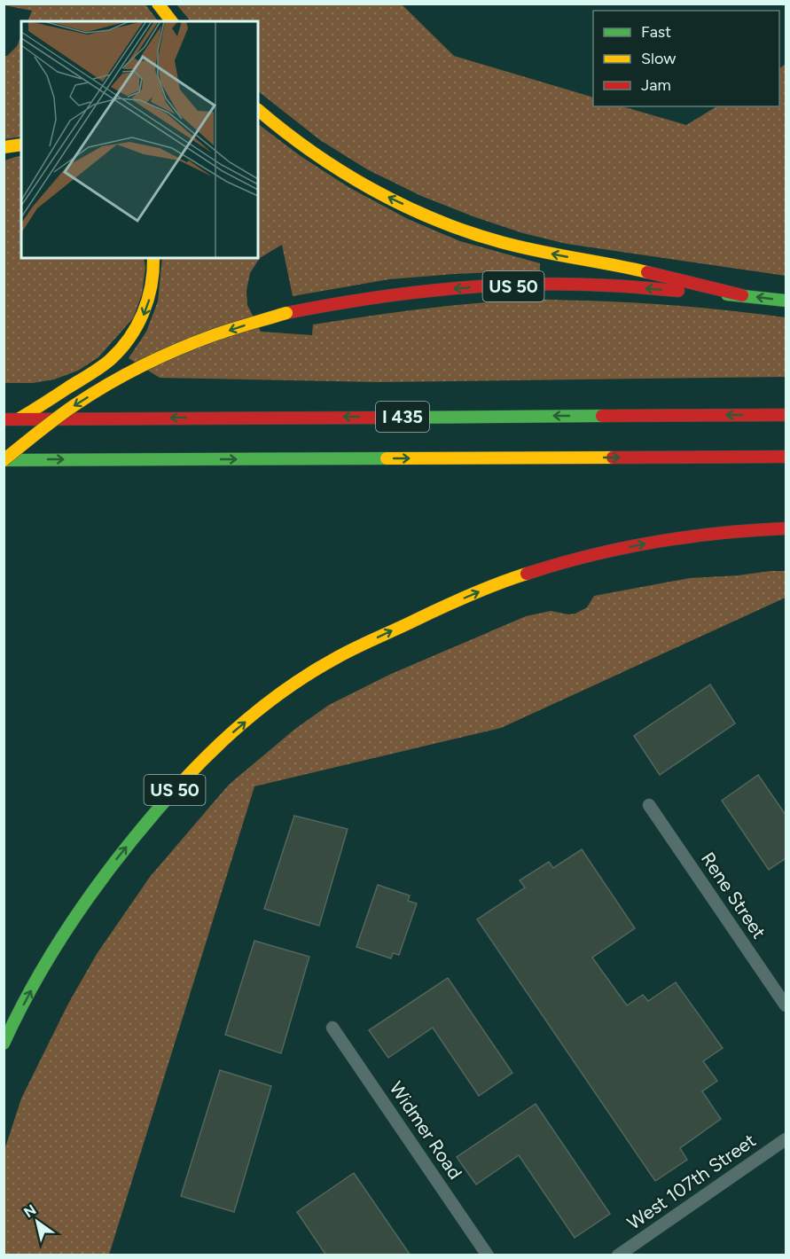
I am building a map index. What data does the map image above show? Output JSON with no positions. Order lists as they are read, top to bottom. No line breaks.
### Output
{"streets":{"highway":["US 50","I 435"],"street":["Rene Street","Widmer Road","West 107th Street"]},"crossings":[["US 50","I 435"]],"legend":["Fast","Slow","Jam"],"north":"top left"}
